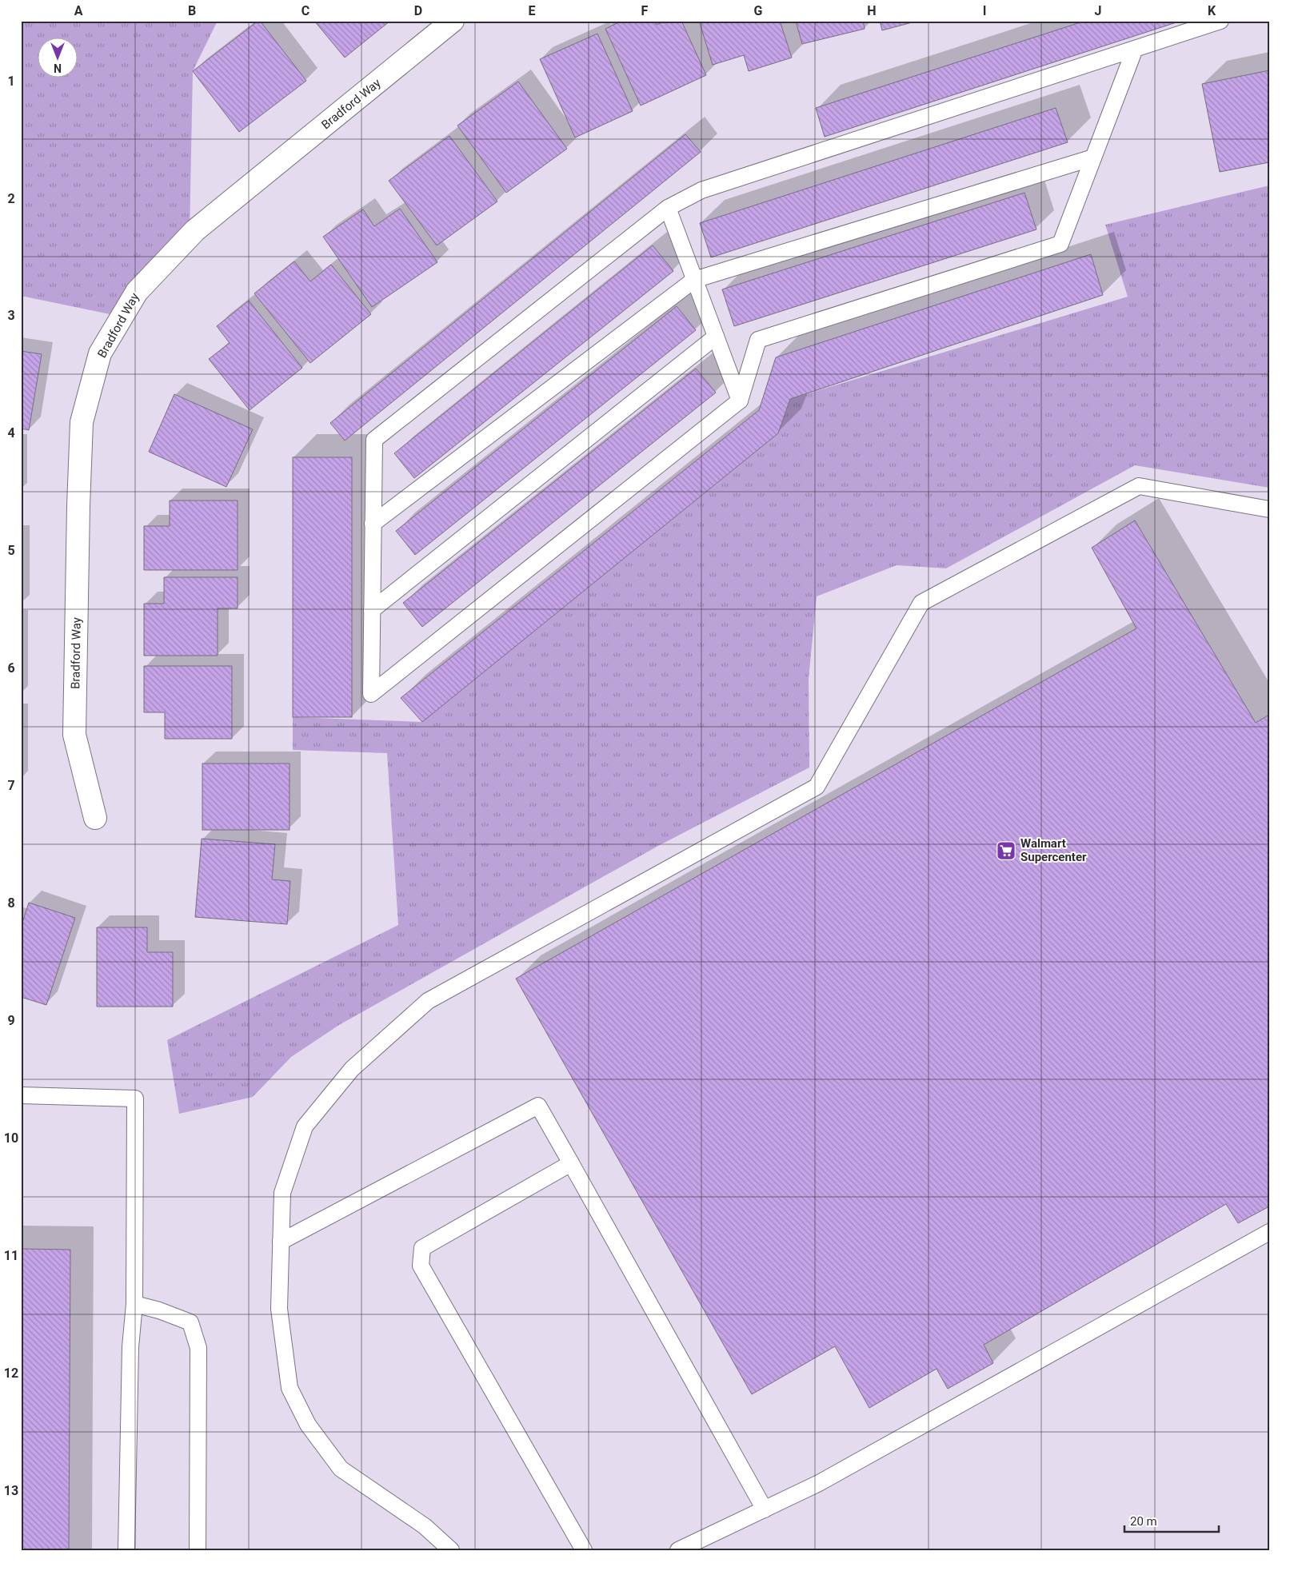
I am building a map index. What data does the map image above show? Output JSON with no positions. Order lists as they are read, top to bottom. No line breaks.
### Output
{"streets":{"street":["Bradford Way"]},"places":{"supermarket":["Walmart Supercenter"]},"scale_bar":"20 m","north":"bottom","grid":{"columns":["A","B","C","D","E","F","G","H","I","J","K"],"rows":["1","2","3","4","5","6","7","8","9","10","11","12","13"]}}
